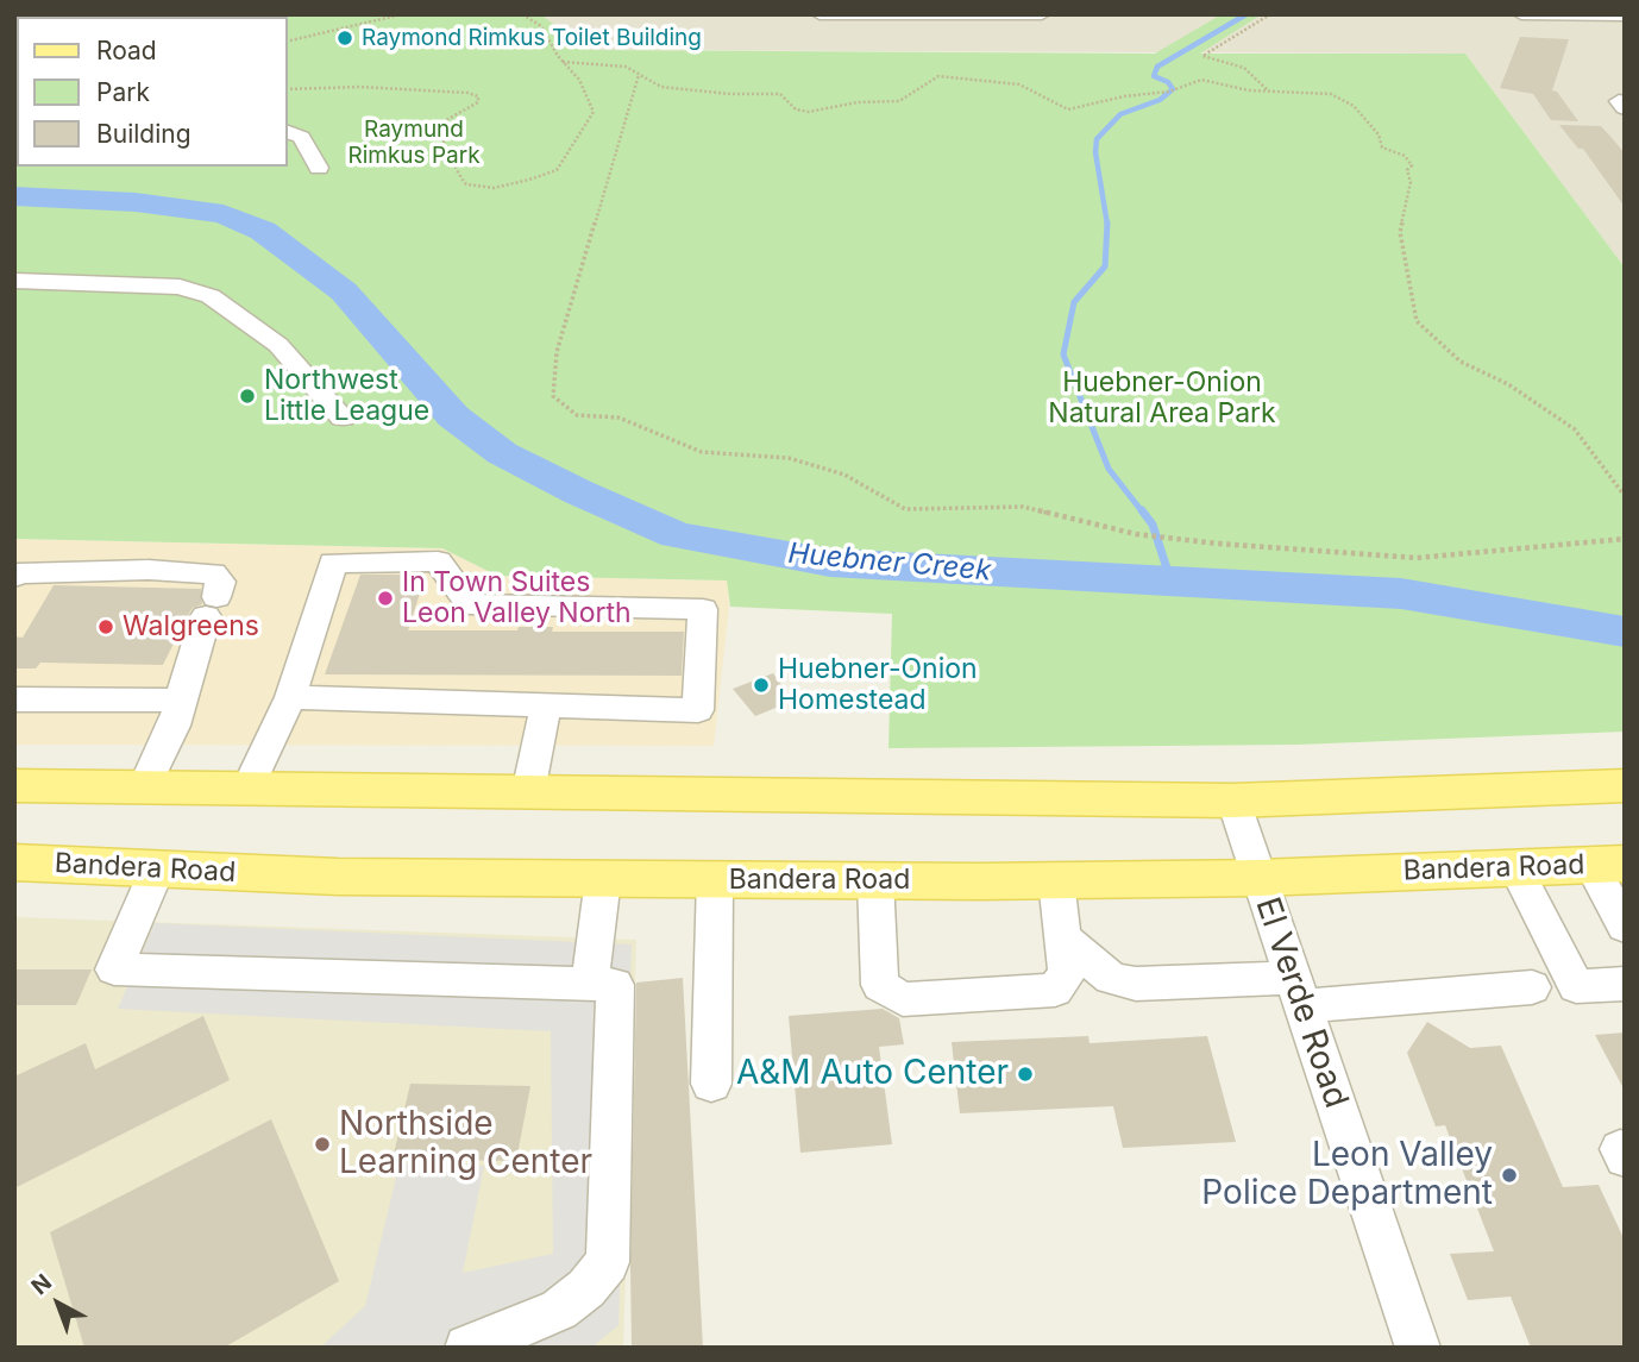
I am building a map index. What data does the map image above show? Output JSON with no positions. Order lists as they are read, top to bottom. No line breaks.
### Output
{"streets":{"main road":["Bandera Road"],"street":["El Verde Road"]},"crossings":[["Bandera Road","El Verde Road"]],"water":["Huebner Creek"],"parks":["Raymund Rimkus Park","Huebner-Onion Natural Area Park"],"places":["Raymond Rimkus Toilet Building","Northwest Little League","In Town Suites Leon Valley North","Walgreens","Huebner-Onion Homestead","A&M Auto Center","Northside Learning Center","Leon Valley Police Department"],"legend":["Road","Park","Building"],"north":"top left"}
